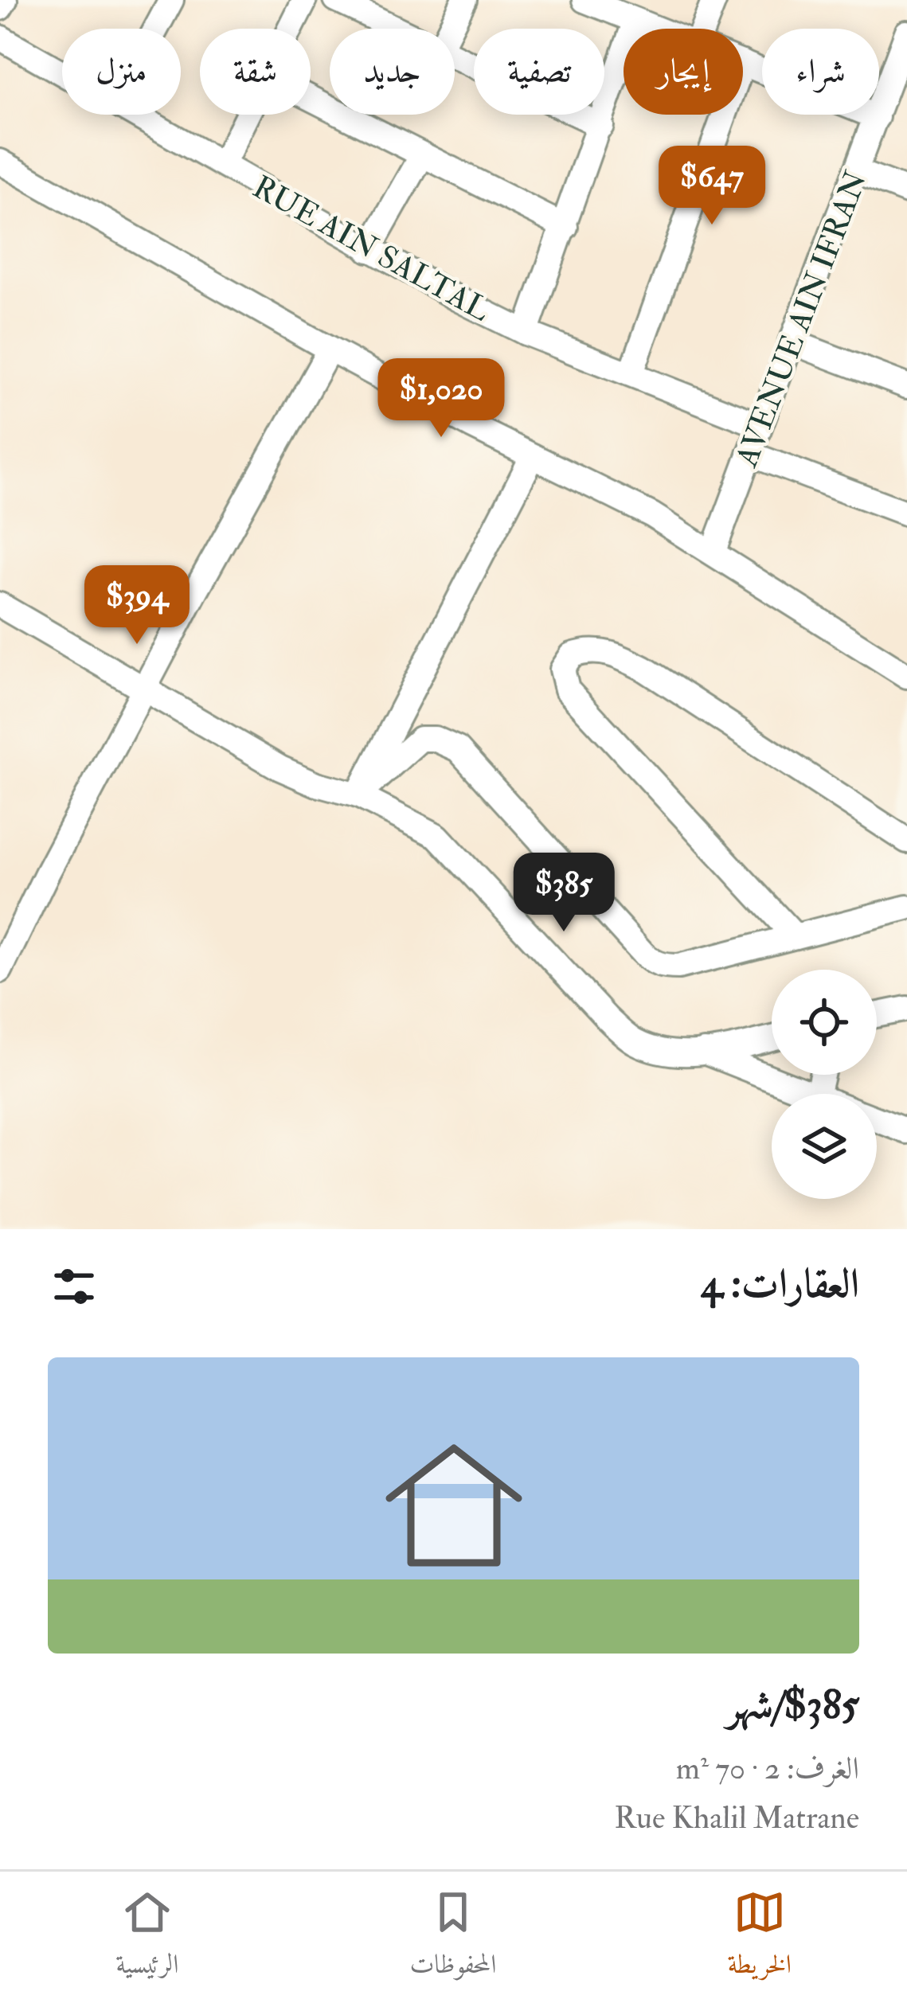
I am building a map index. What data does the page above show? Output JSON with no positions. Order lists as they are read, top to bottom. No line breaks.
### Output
{"streets":{"street":["RUE AIN SALTAL","AVENUE AIN IFRAN"]},"crossings":[["RUE AIN SALTAL","AVENUE AIN IFRAN"]],"page":{"chip":["شراء","إيجار","تصفية","جديد","شقة","منزل"],"price":["$647","$1,020","$394","$385"],"heading":"العقارات: 4","list":[{"name":"$385/شهر","note":"الغرف: 2 · 70 m² · Rue Khalil Matrane"}],"tabs":["الخريطة","المحفوظات","الرئيسية"]}}
